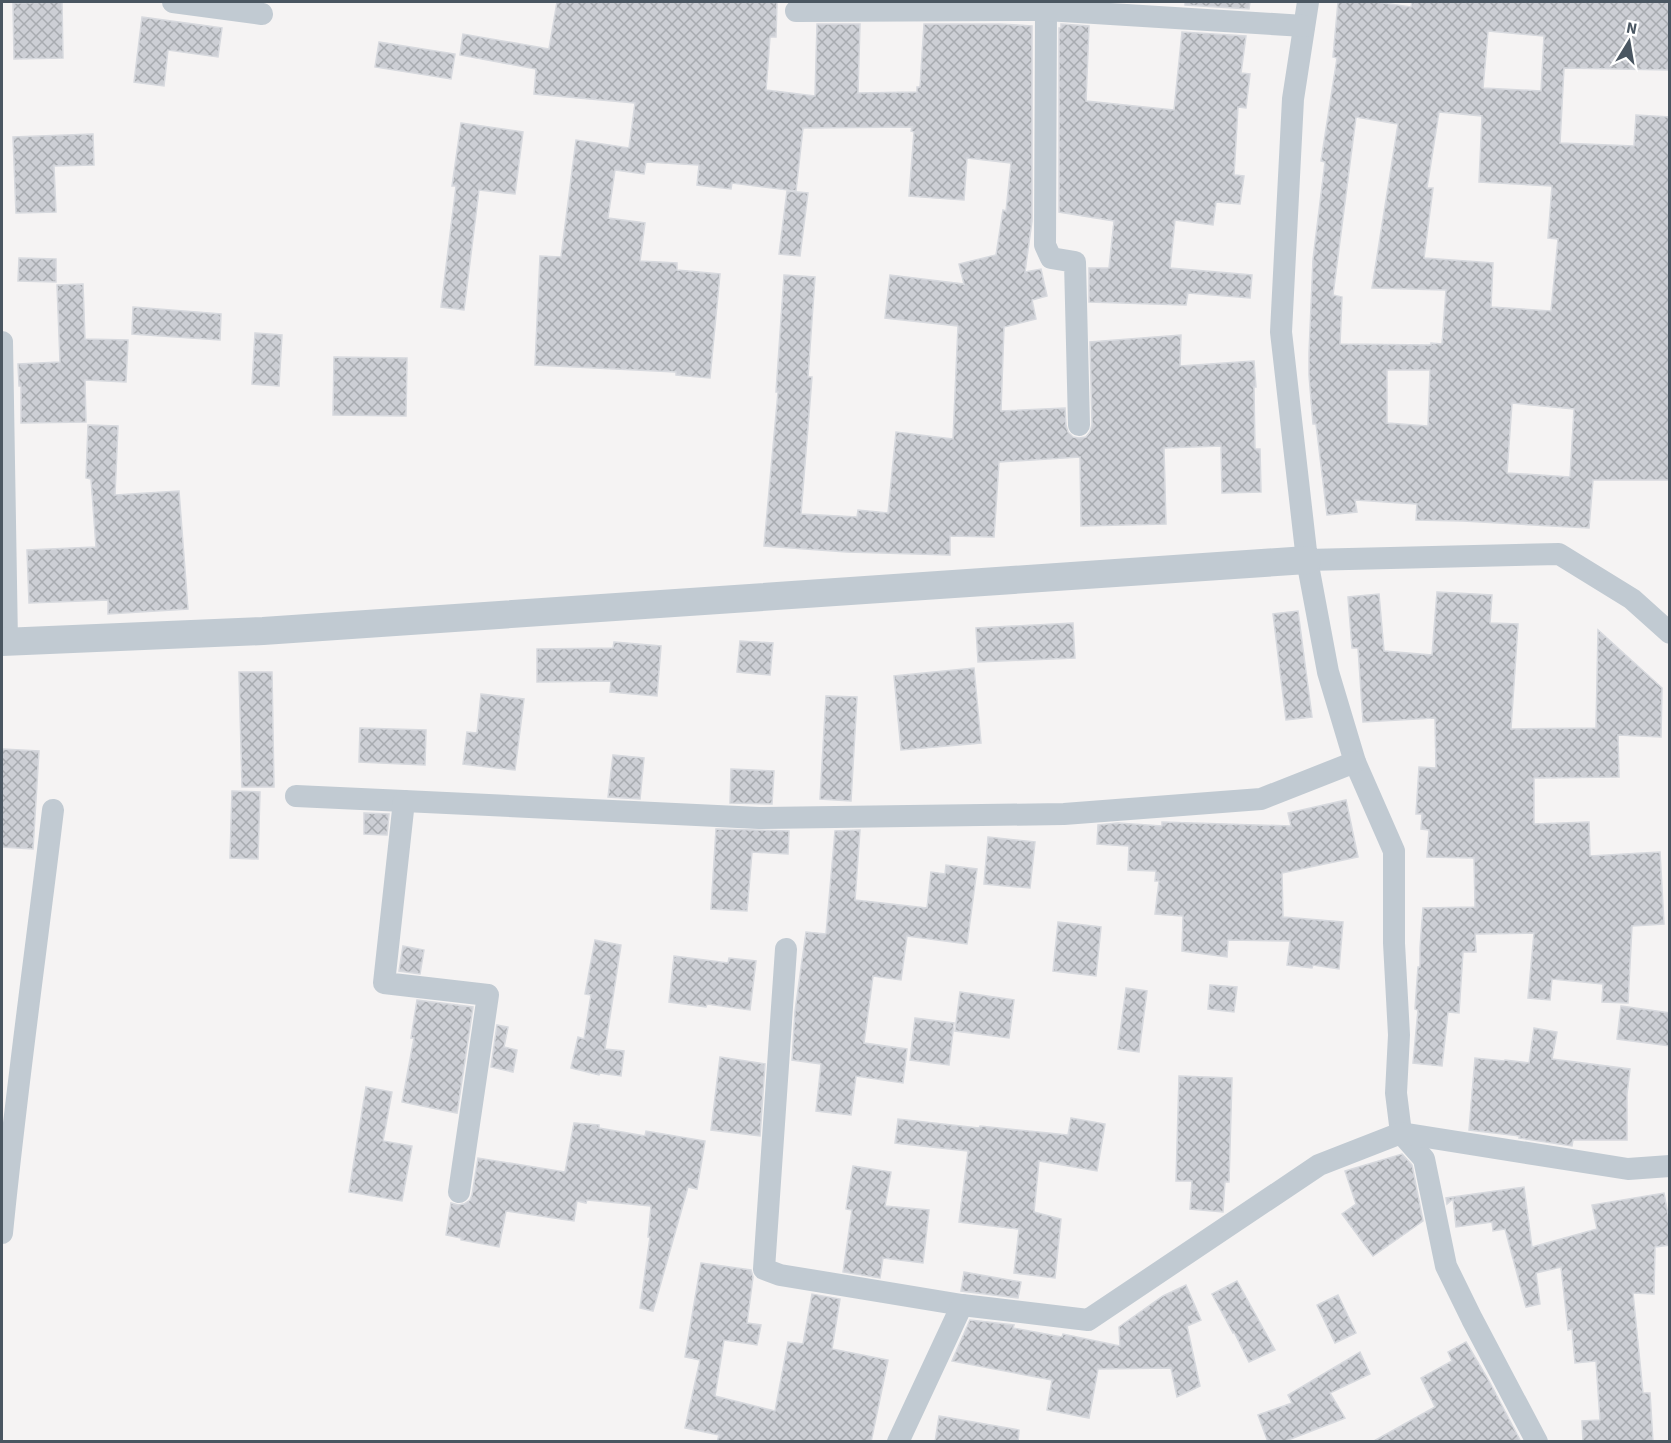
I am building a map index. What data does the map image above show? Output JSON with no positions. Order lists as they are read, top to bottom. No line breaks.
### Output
{"north":"top"}
